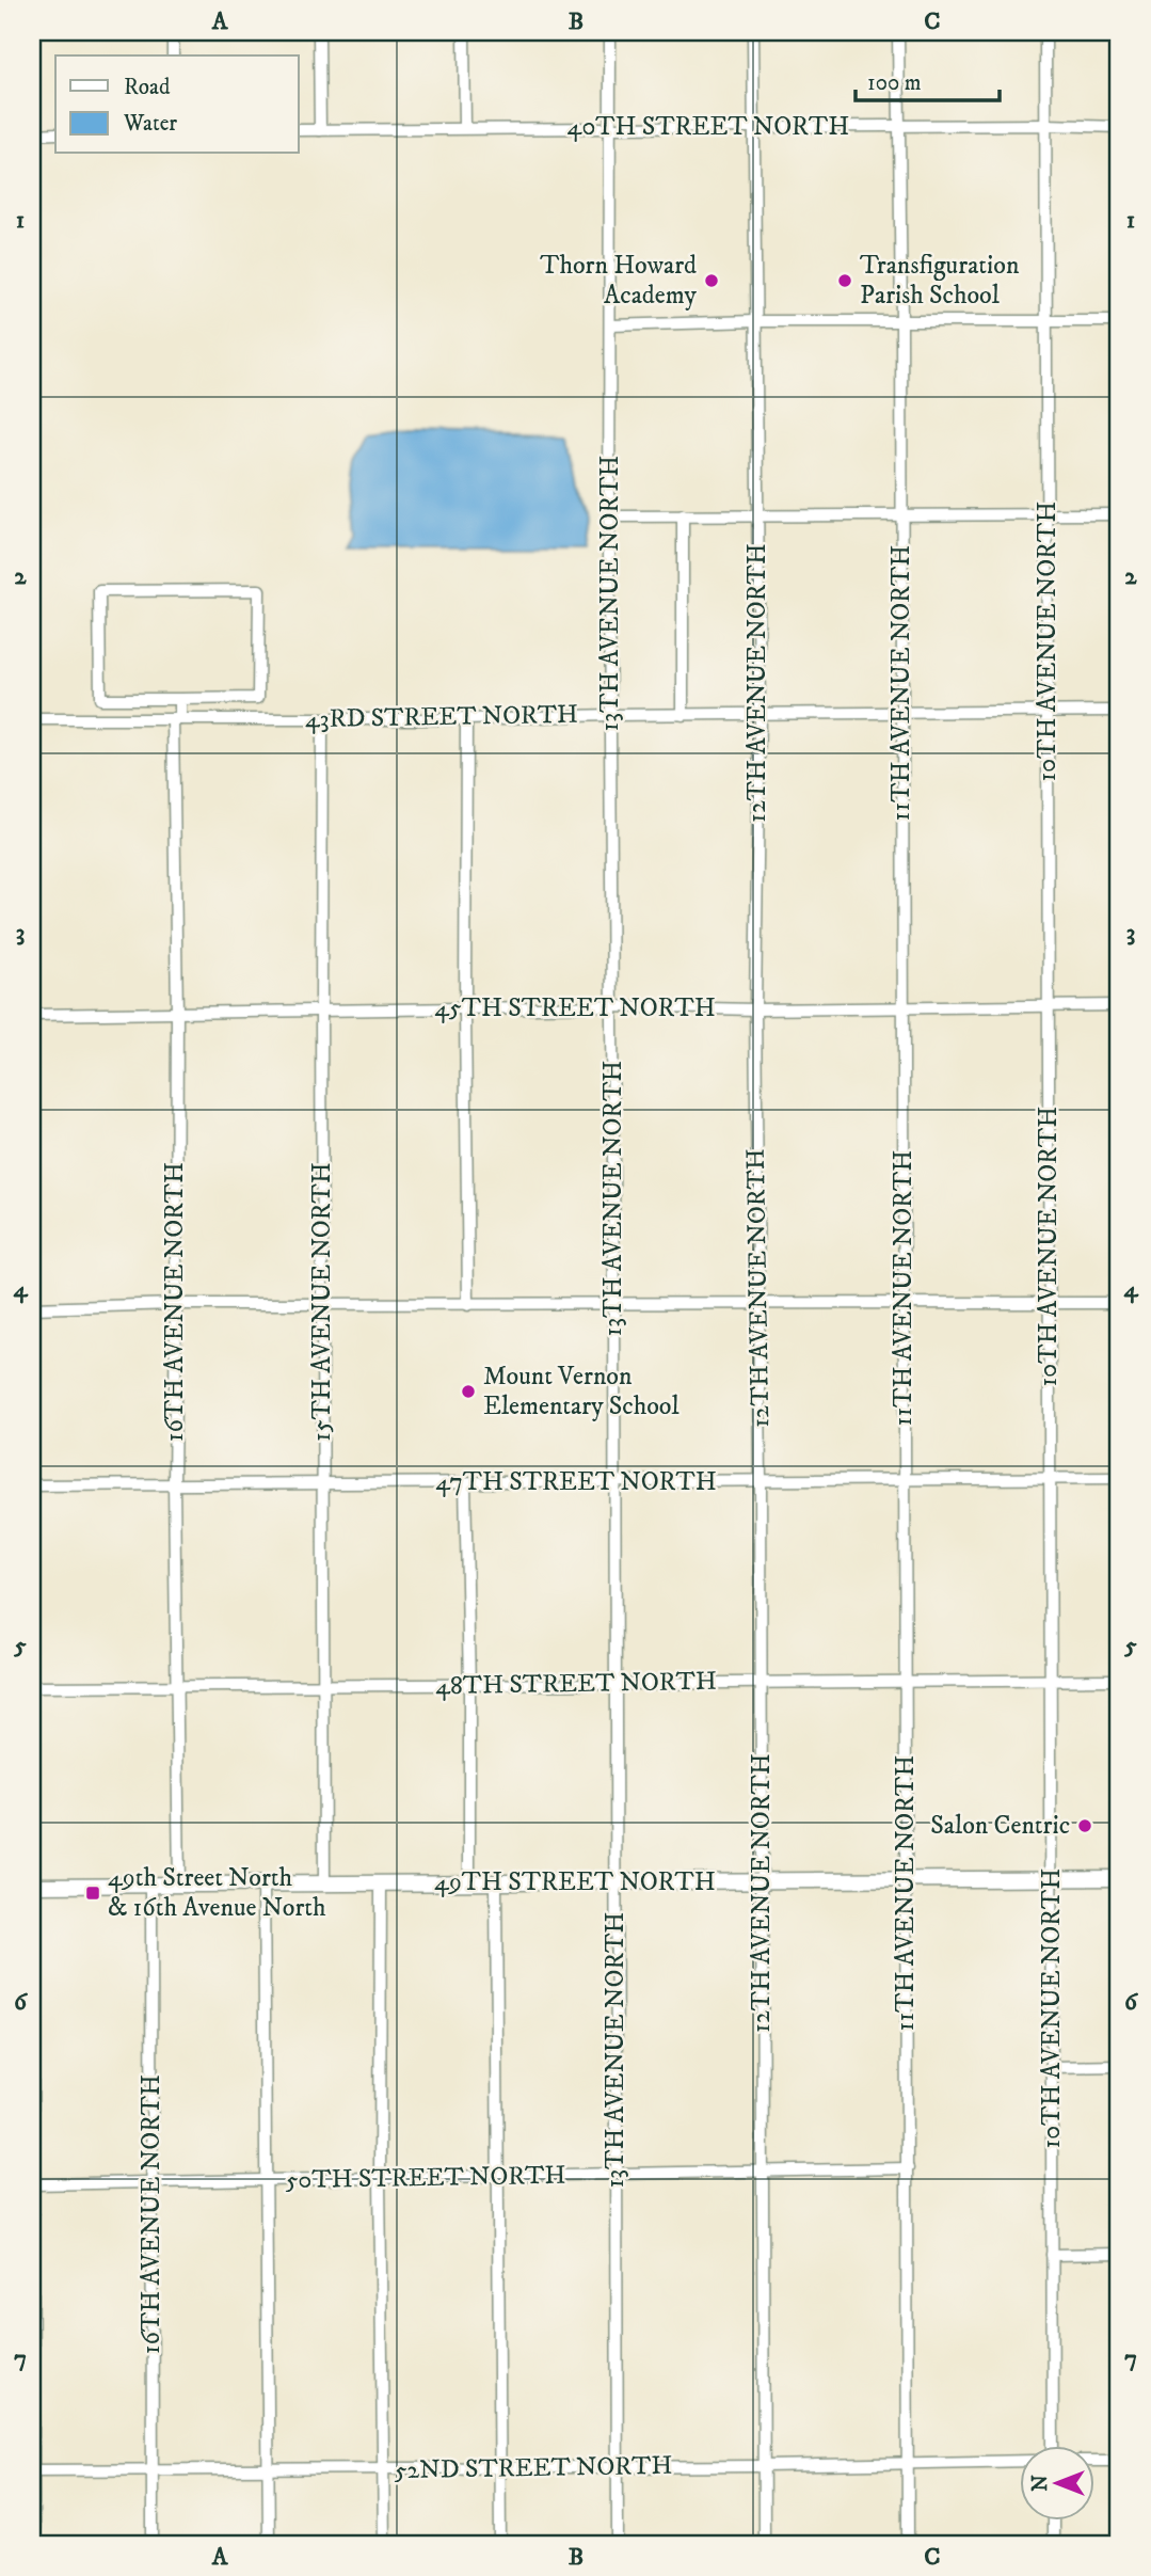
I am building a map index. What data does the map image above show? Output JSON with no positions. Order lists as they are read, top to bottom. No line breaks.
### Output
{"streets":{"main road":["49TH STREET NORTH"],"street":["40TH STREET NORTH","13TH AVENUE NORTH","10TH AVENUE NORTH","12TH AVENUE NORTH","11TH AVENUE NORTH","43RD STREET NORTH","45TH STREET NORTH","16TH AVENUE NORTH","15TH AVENUE NORTH","47TH STREET NORTH","48TH STREET NORTH","50TH STREET NORTH","52ND STREET NORTH"]},"crossings":[["40TH STREET NORTH","13TH AVENUE NORTH"],["40TH STREET NORTH","10TH AVENUE NORTH"],["40TH STREET NORTH","12TH AVENUE NORTH"],["40TH STREET NORTH","11TH AVENUE NORTH"],["13TH AVENUE NORTH","43RD STREET NORTH"],["13TH AVENUE NORTH","45TH STREET NORTH"],["13TH AVENUE NORTH","47TH STREET NORTH"],["13TH AVENUE NORTH","48TH STREET NORTH"],["13TH AVENUE NORTH","49TH STREET NORTH"],["13TH AVENUE NORTH","50TH STREET NORTH"],["13TH AVENUE NORTH","52ND STREET NORTH"],["10TH AVENUE NORTH","43RD STREET NORTH"],["10TH AVENUE NORTH","45TH STREET NORTH"],["10TH AVENUE NORTH","47TH STREET NORTH"],["10TH AVENUE NORTH","48TH STREET NORTH"],["10TH AVENUE NORTH","49TH STREET NORTH"],["12TH AVENUE NORTH","43RD STREET NORTH"],["12TH AVENUE NORTH","45TH STREET NORTH"],["12TH AVENUE NORTH","47TH STREET NORTH"],["12TH AVENUE NORTH","48TH STREET NORTH"],["12TH AVENUE NORTH","49TH STREET NORTH"],["12TH AVENUE NORTH","50TH STREET NORTH"],["12TH AVENUE NORTH","52ND STREET NORTH"],["11TH AVENUE NORTH","43RD STREET NORTH"],["11TH AVENUE NORTH","45TH STREET NORTH"],["11TH AVENUE NORTH","47TH STREET NORTH"],["11TH AVENUE NORTH","48TH STREET NORTH"],["11TH AVENUE NORTH","49TH STREET NORTH"],["11TH AVENUE NORTH","50TH STREET NORTH"],["11TH AVENUE NORTH","52ND STREET NORTH"],["43RD STREET NORTH","16TH AVENUE NORTH"],["43RD STREET NORTH","15TH AVENUE NORTH"],["45TH STREET NORTH","16TH AVENUE NORTH"],["45TH STREET NORTH","15TH AVENUE NORTH"],["16TH AVENUE NORTH","47TH STREET NORTH"],["16TH AVENUE NORTH","48TH STREET NORTH"],["16TH AVENUE NORTH","49TH STREET NORTH"],["16TH AVENUE NORTH","50TH STREET NORTH"],["16TH AVENUE NORTH","52ND STREET NORTH"],["15TH AVENUE NORTH","47TH STREET NORTH"],["15TH AVENUE NORTH","48TH STREET NORTH"],["15TH AVENUE NORTH","49TH STREET NORTH"]],"places":{"other":["Thorn Howard Academy","Transfiguration Parish School","Mount Vernon Elementary School","Salon Centric"],"transit":["49th Street North & 16th Avenue North"]},"legend":["Road","Water"],"scale_bar":"100 m","north":"left","grid":{"columns":["A","B","C"],"rows":["1","2","3","4","5","6","7"]}}
